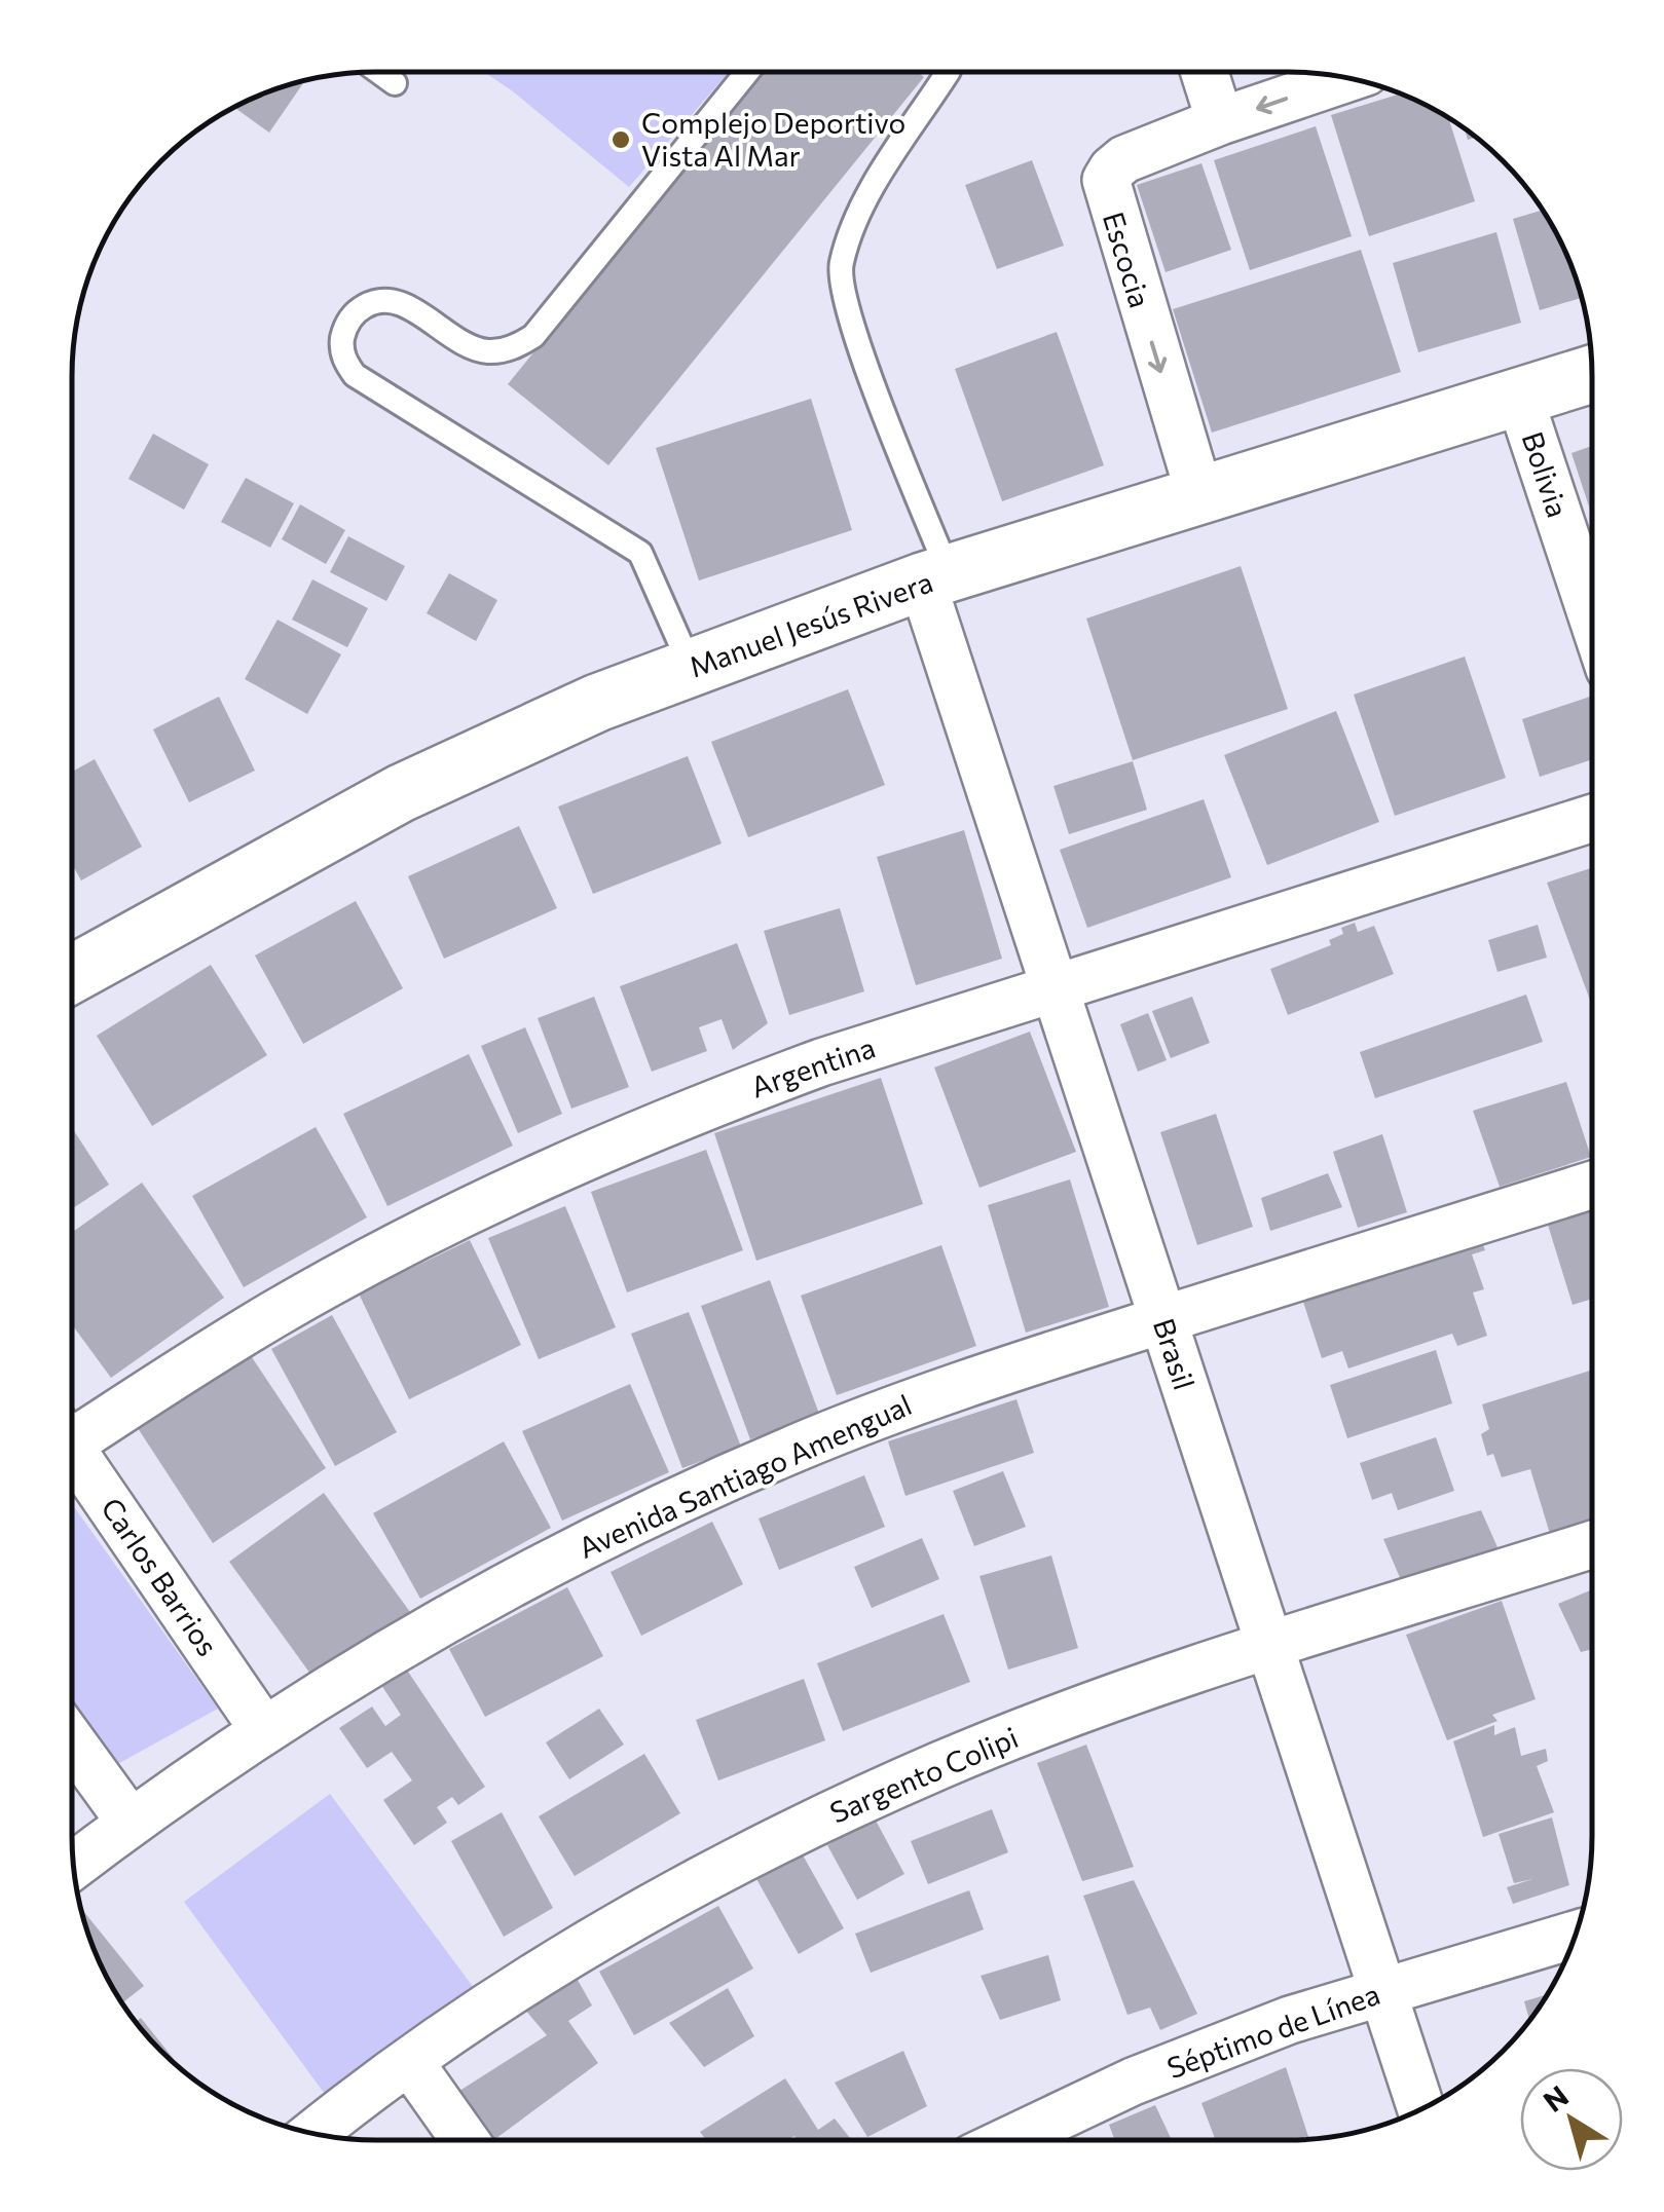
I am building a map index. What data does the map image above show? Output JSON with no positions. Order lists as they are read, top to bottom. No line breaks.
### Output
{"streets":{"street":["Escocia","Bolivia","Manuel Jesús Rivera","Argentina","Brasil","Avenida Santiago Amengual","Carlos Barrios","Sargento Colipi","Séptimo de Línea"]},"crossings":[["Escocia","Manuel Jesús Rivera"],["Bolivia","Manuel Jesús Rivera"],["Manuel Jesús Rivera","Brasil"],["Argentina","Brasil"],["Brasil","Avenida Santiago Amengual"],["Brasil","Sargento Colipi"],["Brasil","Séptimo de Línea"],["Avenida Santiago Amengual","Carlos Barrios"]],"places":["Complejo Deportivo Vista Al Mar"],"north":"top left"}
